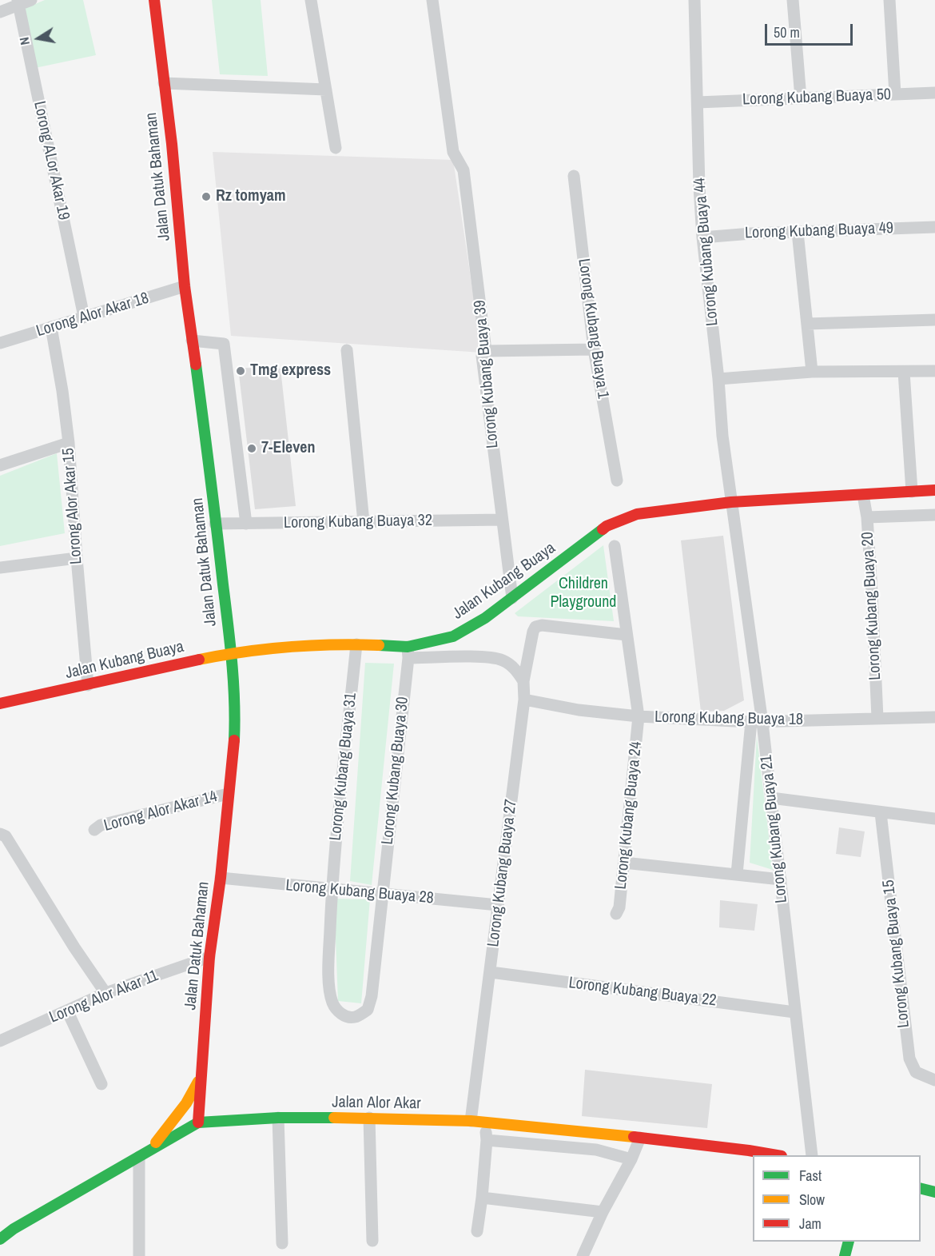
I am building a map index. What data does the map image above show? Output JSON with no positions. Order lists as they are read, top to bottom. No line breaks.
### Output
{"streets":{"street":["Lorong Kubang Buaya 50","Lorong ALor Akar 19","Jalan Datuk Bahaman","Lorong Kubang Buaya 49","Lorong Kubang Buaya 44","Lorong Alor Akar 18","Lorong Kubang Buaya 1","Lorong Kubang Buaya 39","Lorong Alor Akar 15","Lorong Kubang Buaya 32","Jalan Kubang Buaya","Lorong Kubang Buaya 20","Lorong Kubang Buaya 18","Lorong Kubang Buaya 31","Lorong Kubang Buaya 30","Lorong Alor Akar 14","Lorong Kubang Buaya 24","Lorong Kubang Buaya 21","Lorong Kubang Buaya 27","Lorong Kubang Buaya 28","Lorong Kubang Buaya 15","Lorong Kubang Buaya 22","Lorong Alor Akar 11","Jalan Alor Akar"]},"crossings":[["Lorong Kubang Buaya 50","Lorong Kubang Buaya 44"],["Lorong ALor Akar 19","Lorong Alor Akar 18"],["Jalan Datuk Bahaman","Lorong Alor Akar 18"],["Jalan Datuk Bahaman","Lorong Kubang Buaya 32"],["Jalan Datuk Bahaman","Jalan Kubang Buaya"],["Jalan Datuk Bahaman","Lorong Alor Akar 14"],["Jalan Datuk Bahaman","Lorong Kubang Buaya 28"],["Jalan Datuk Bahaman","Lorong Alor Akar 11"],["Jalan Datuk Bahaman","Jalan Alor Akar"],["Lorong Kubang Buaya 49","Lorong Kubang Buaya 44"],["Lorong Kubang Buaya 44","Jalan Kubang Buaya"],["Lorong Kubang Buaya 44","Lorong Kubang Buaya 21"],["Lorong Alor Akar 18","Lorong Alor Akar 15"],["Lorong Kubang Buaya 39","Lorong Kubang Buaya 32"],["Lorong Kubang Buaya 39","Jalan Kubang Buaya"],["Lorong Alor Akar 15","Jalan Kubang Buaya"],["Jalan Kubang Buaya","Lorong Kubang Buaya 20"],["Jalan Kubang Buaya","Lorong Kubang Buaya 31"],["Jalan Kubang Buaya","Lorong Kubang Buaya 30"],["Jalan Kubang Buaya","Lorong Kubang Buaya 21"],["Lorong Kubang Buaya 20","Lorong Kubang Buaya 18"],["Lorong Kubang Buaya 18","Lorong Kubang Buaya 24"],["Lorong Kubang Buaya 18","Lorong Kubang Buaya 21"],["Lorong Kubang Buaya 18","Lorong Kubang Buaya 27"],["Lorong Kubang Buaya 31","Lorong Kubang Buaya 30"],["Lorong Kubang Buaya 31","Lorong Kubang Buaya 28"],["Lorong Kubang Buaya 30","Lorong Kubang Buaya 28"],["Lorong Kubang Buaya 24","Lorong Kubang Buaya 27"],["Lorong Kubang Buaya 21","Lorong Kubang Buaya 22"],["Lorong Kubang Buaya 27","Lorong Kubang Buaya 28"],["Lorong Kubang Buaya 27","Lorong Kubang Buaya 22"],["Lorong Kubang Buaya 27","Jalan Alor Akar"]],"parks":["Children Playground"],"places":["Rz tomyam","Tmg express","7-Eleven"],"legend":["Fast","Slow","Jam"],"scale_bar":"50 m","north":"left"}
